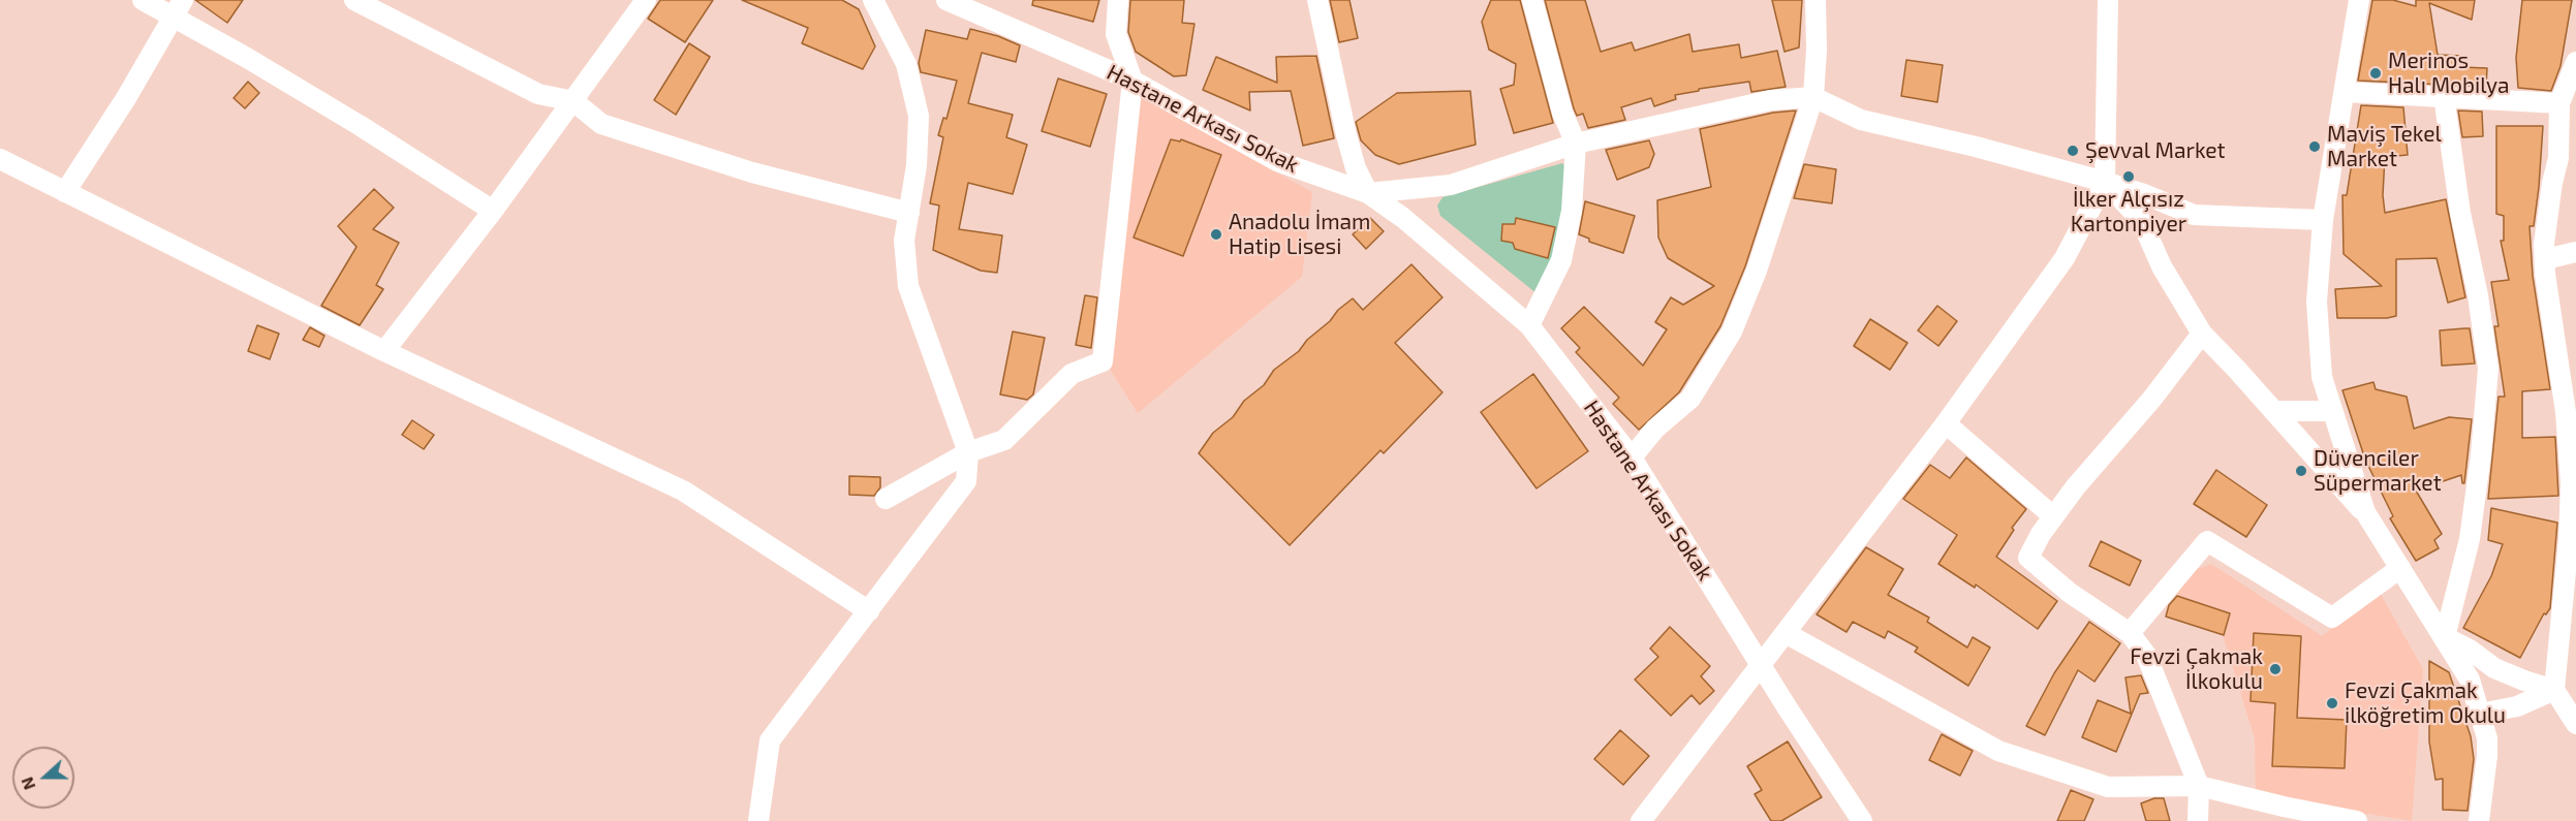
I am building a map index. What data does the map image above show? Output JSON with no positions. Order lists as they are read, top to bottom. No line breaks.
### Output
{"streets":{"street":["Hastane Arkası Sokak"]},"places":["Merinos Halı Mobilya","Maviş Tekel Market","Şevval Market","İlker Alçısız Kartonpiyer","Anadolu İmam Hatip Lisesi","Düvenciler Süpermarket","Fevzi Çakmak İlkokulu","Fevzi Çakmak ilköğretim Okulu"],"north":"left"}
